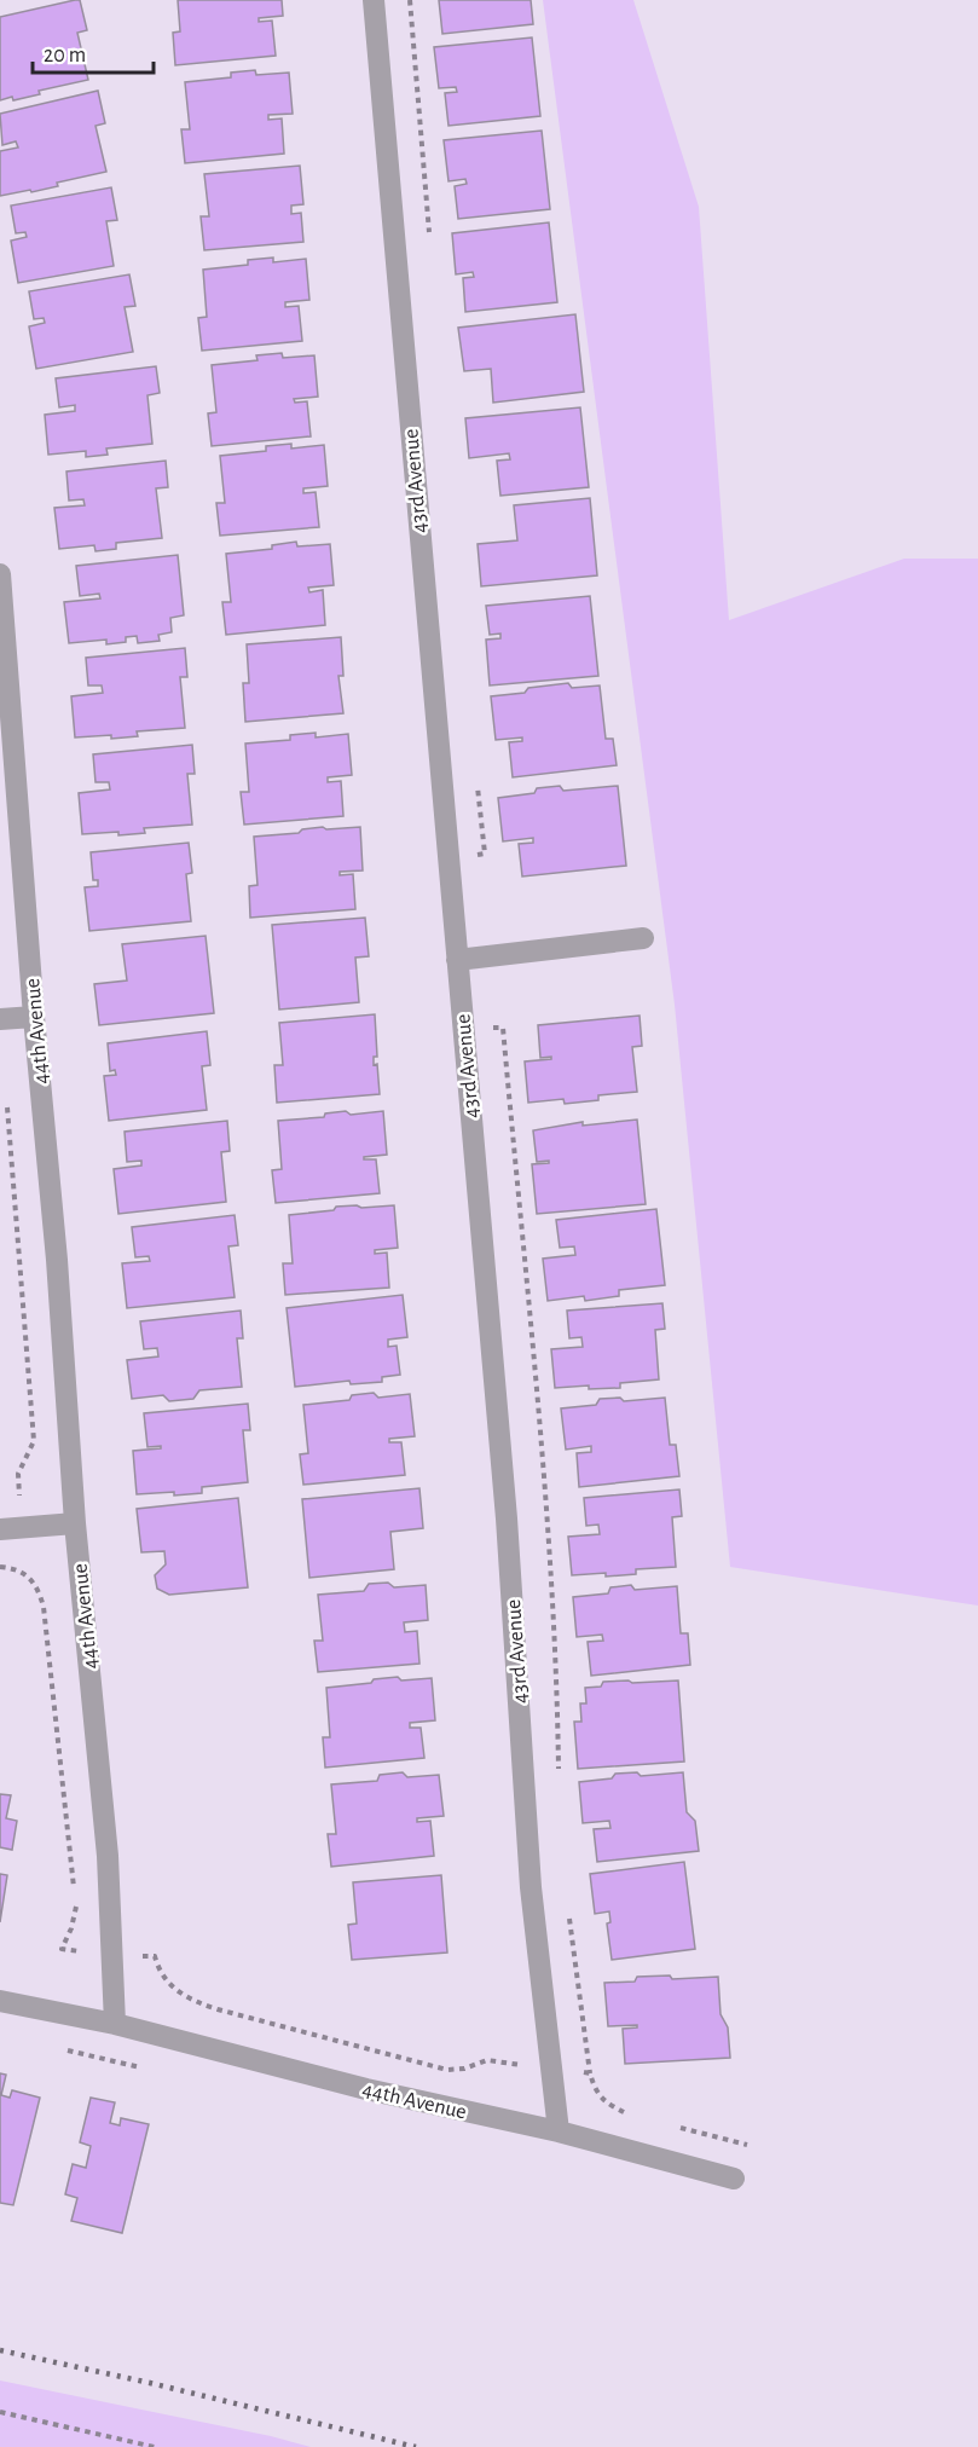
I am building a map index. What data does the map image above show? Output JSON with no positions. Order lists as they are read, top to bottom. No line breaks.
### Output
{"streets":{"street":["43rd Avenue","44th Avenue"]},"crossings":[["43rd Avenue","44th Avenue"]],"scale_bar":"20 m"}
